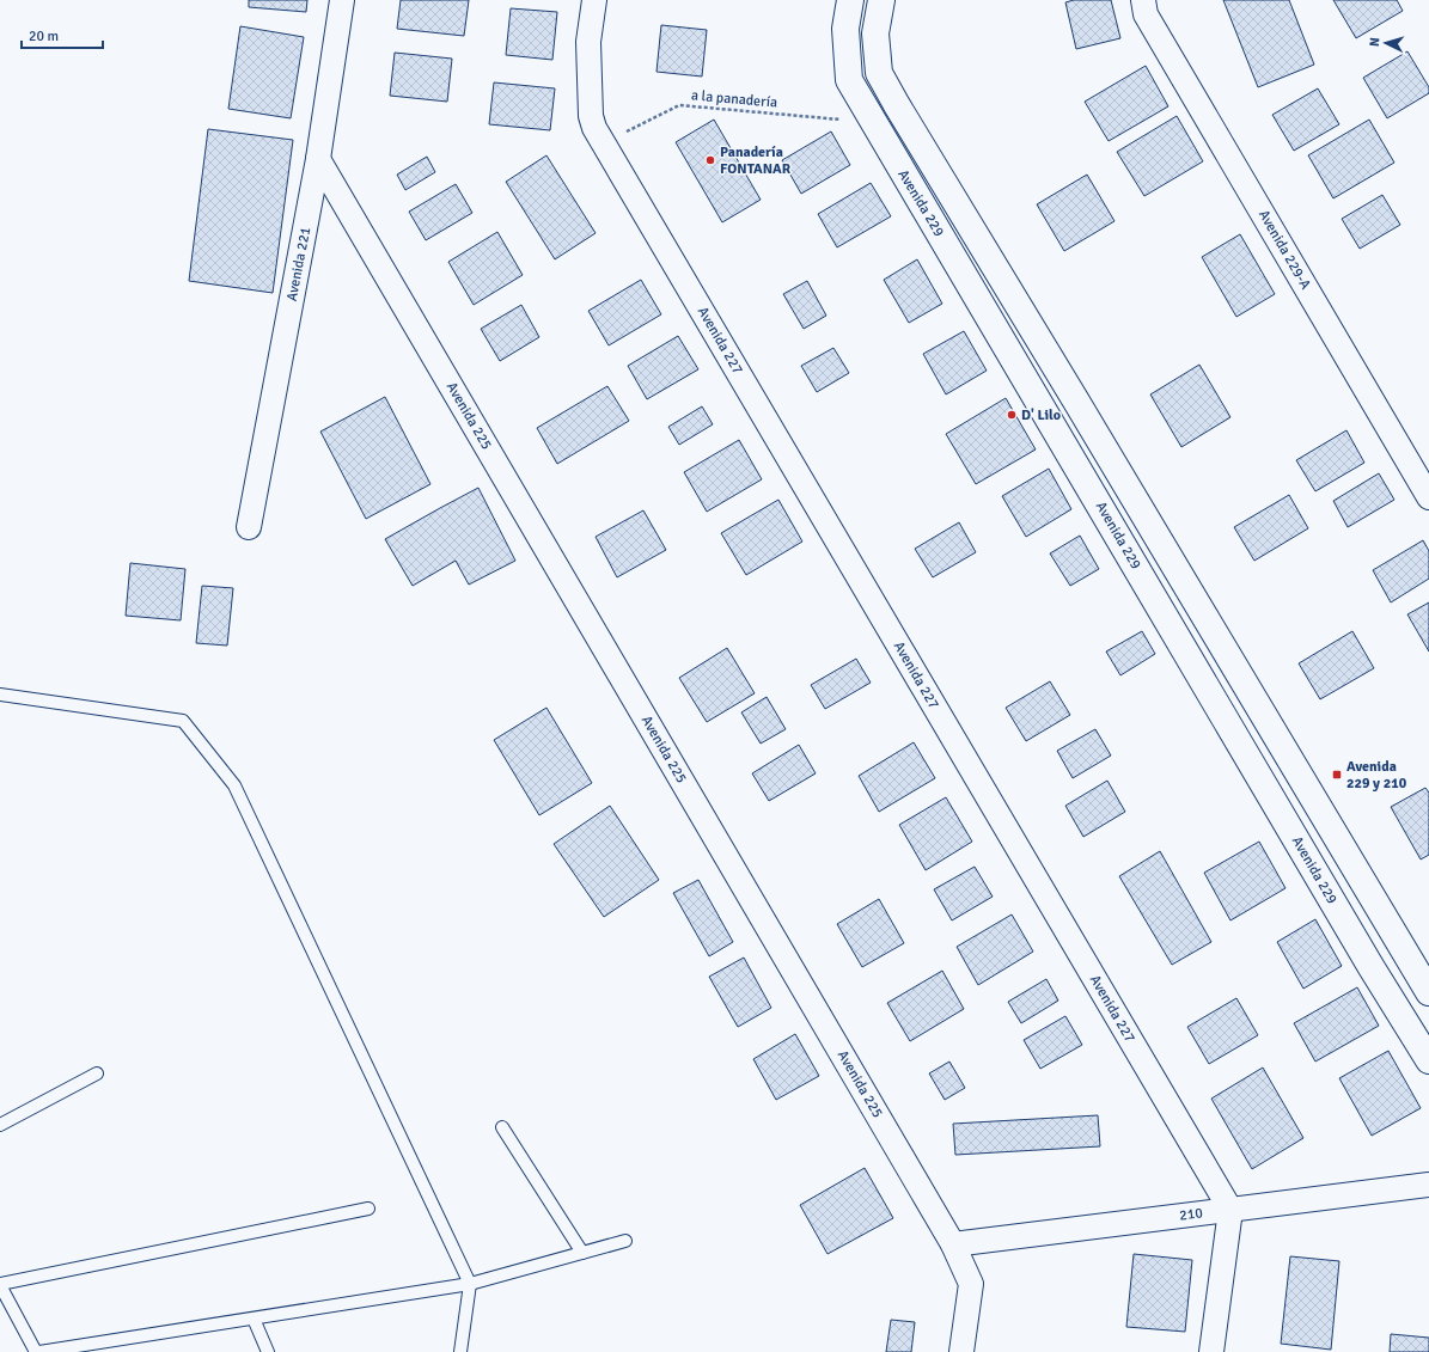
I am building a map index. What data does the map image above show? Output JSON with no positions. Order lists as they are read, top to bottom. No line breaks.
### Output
{"streets":{"street":["Avenida 229","Avenida 229-A","Avenida 221","Avenida 227","Avenida 225","210"],"path":["a la panadería"]},"crossings":[["a la panadería","Avenida 229"],["a la panadería","Avenida 227"],["Avenida 221","Avenida 225"],["Avenida 227","210"],["Avenida 225","210"]],"places":{"other":["Panadería FONTANAR","D' Lilo"],"transit":["Avenida 229 y 210"]},"scale_bar":"20 m","north":"left"}
